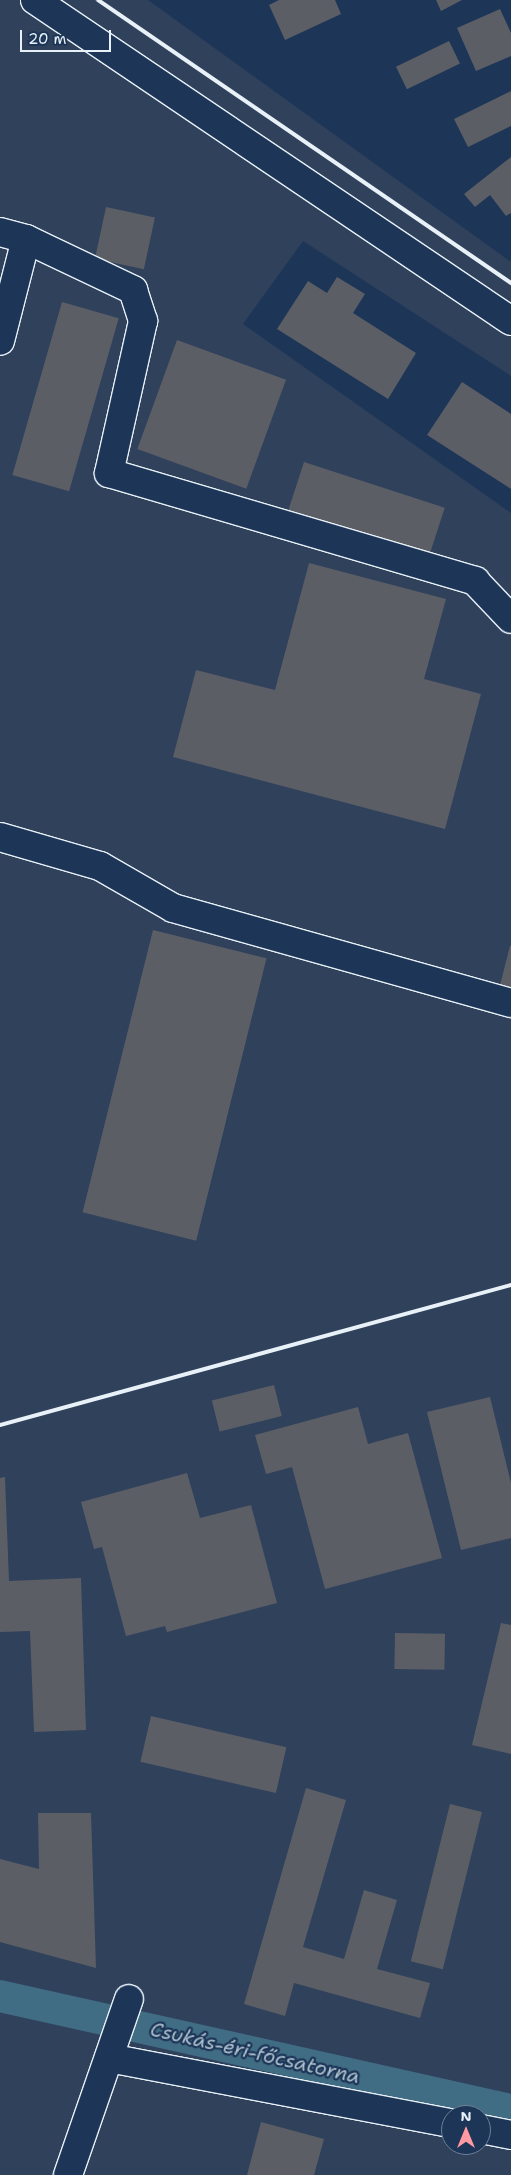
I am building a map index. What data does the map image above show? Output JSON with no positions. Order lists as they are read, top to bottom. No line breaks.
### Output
{"water":["Csukás-éri-főcsatorna"],"scale_bar":"20 m","north":"top"}
